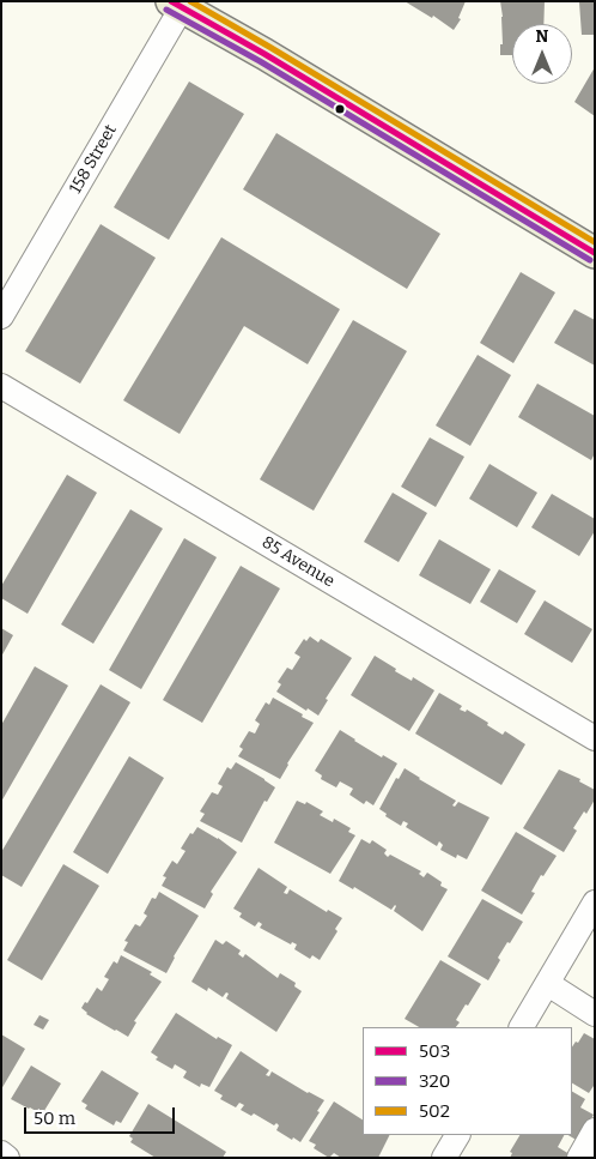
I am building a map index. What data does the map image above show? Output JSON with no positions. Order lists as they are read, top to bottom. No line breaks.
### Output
{"streets":{"street":["158 Street","85 Avenue"]},"lines":["transit line 503","transit line 502","transit line 320"],"legend":["503","320","502"],"scale_bar":"50 m","north":"top"}
